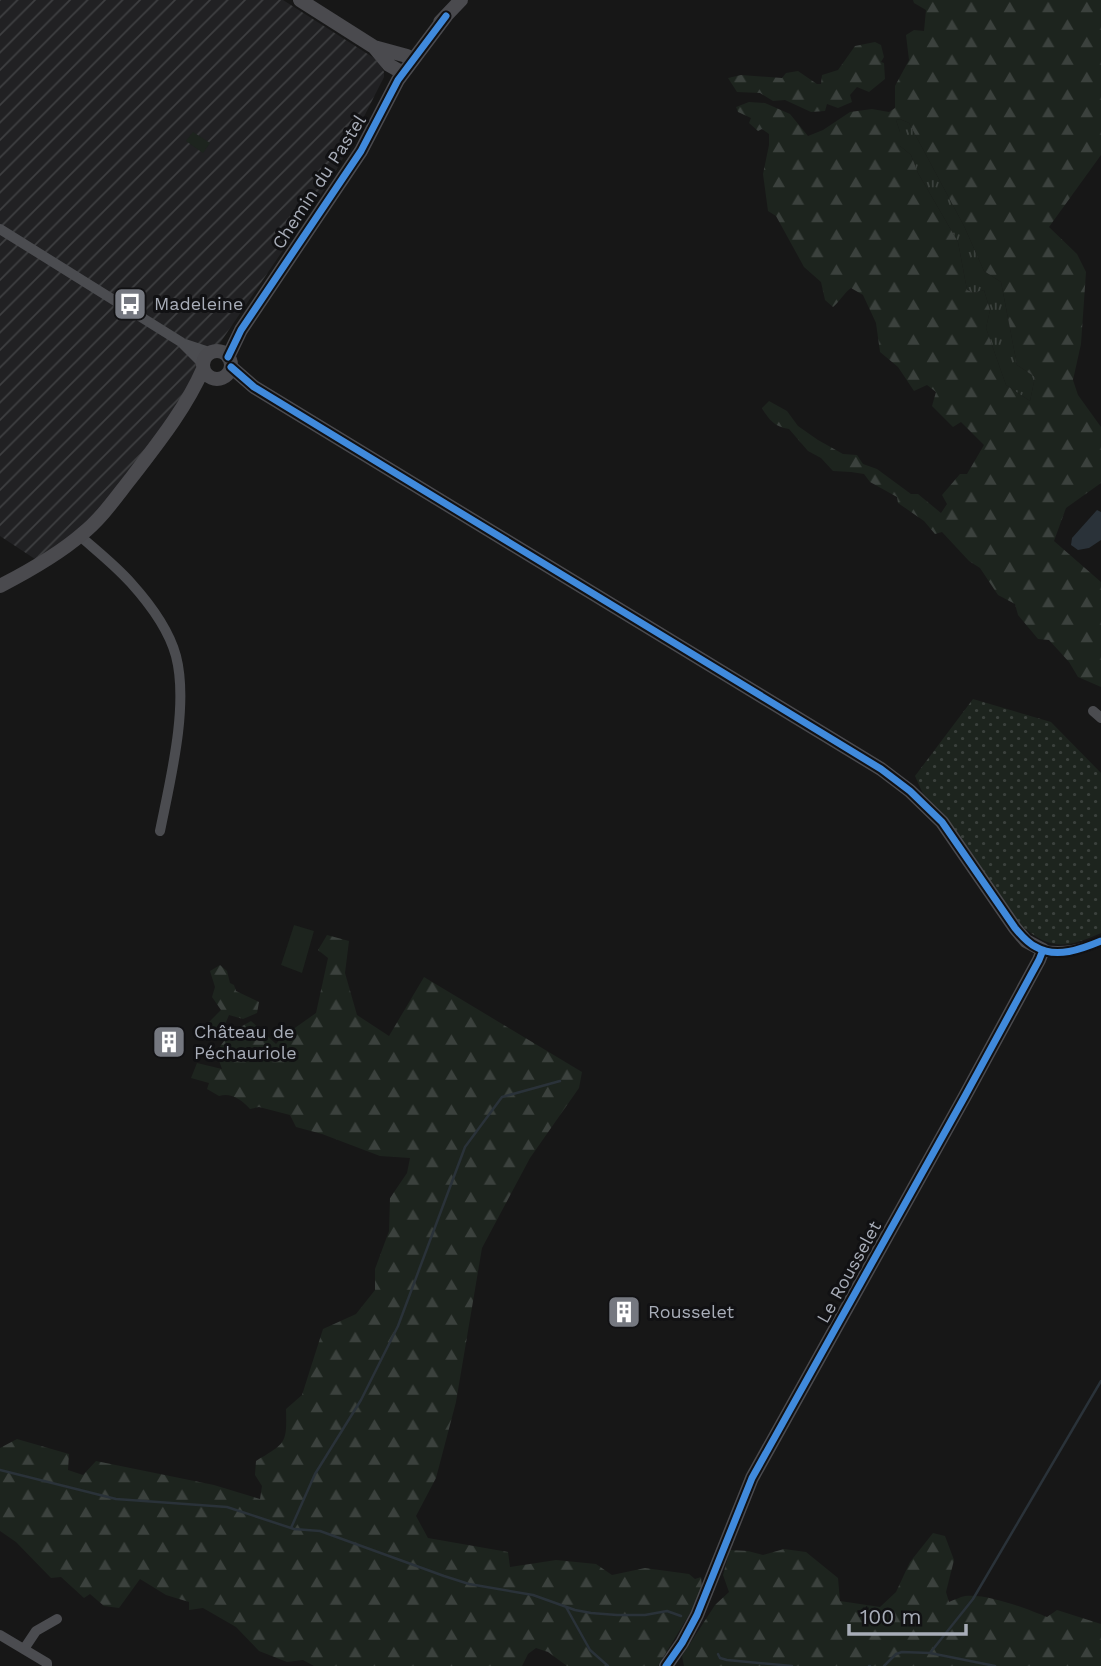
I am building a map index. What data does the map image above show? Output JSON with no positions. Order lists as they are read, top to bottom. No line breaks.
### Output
{"streets":{"street":["Chemin du Pastel","Le Rousselet"]},"places":{"bus stop":["Madeleine"],"building":["Château de Péchauriole","Rousselet"]},"scale_bar":"100 m"}
